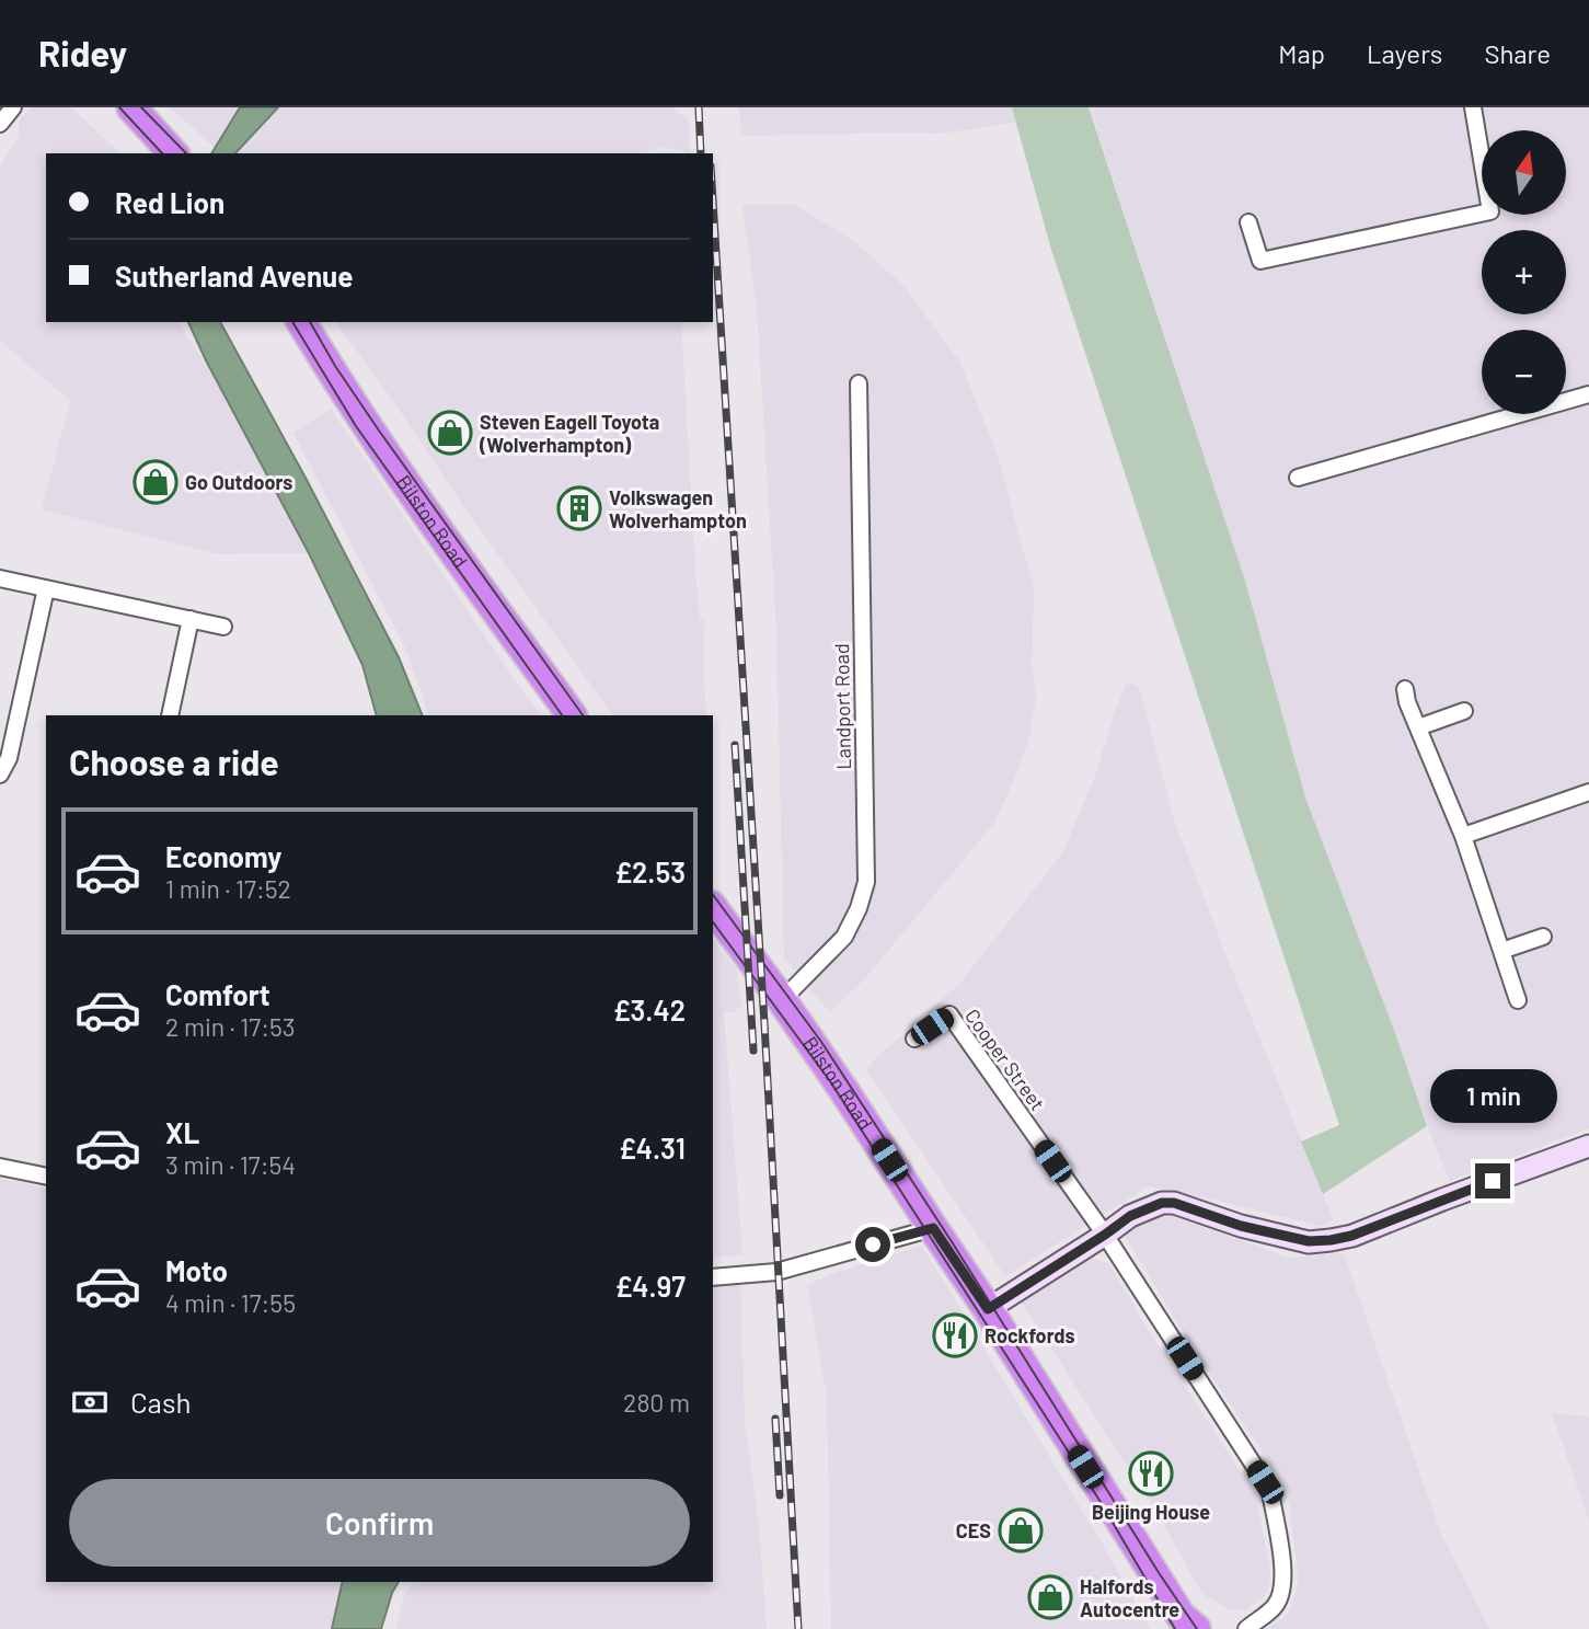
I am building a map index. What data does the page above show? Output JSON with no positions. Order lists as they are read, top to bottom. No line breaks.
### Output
{"streets":{"highway":["Bilston Road"],"street":["Landport Road","Cooper Street"]},"crossings":[["Bilston Road","Landport Road"]],"places":{"shop":["Steven Eagell Toyota (Wolverhampton)","Go Outdoors","CES","Halfords Autocentre"],"building":["Volkswagen Wolverhampton"],"restaurant":["Rockfords","Beijing House"]},"north":"top","page":{"header":"Ridey","nav":["Map","Layers","Share"],"map_buttons":["+","−"],"banner":["Red Lion","Sutherland Avenue"],"heading":"Choose a ride","list":[{"name":"Economy","note":"1 min · 17:52","value":"£2.53"},{"name":"Comfort","note":"2 min · 17:53","value":"£3.42"},{"name":"XL","note":"3 min · 17:54","value":"£4.31"},{"name":"Moto","note":"4 min · 17:55","value":"£4.97"}],"bubble":"1 min","pay":["Cash","280 m"],"buttons":"Confirm"}}
